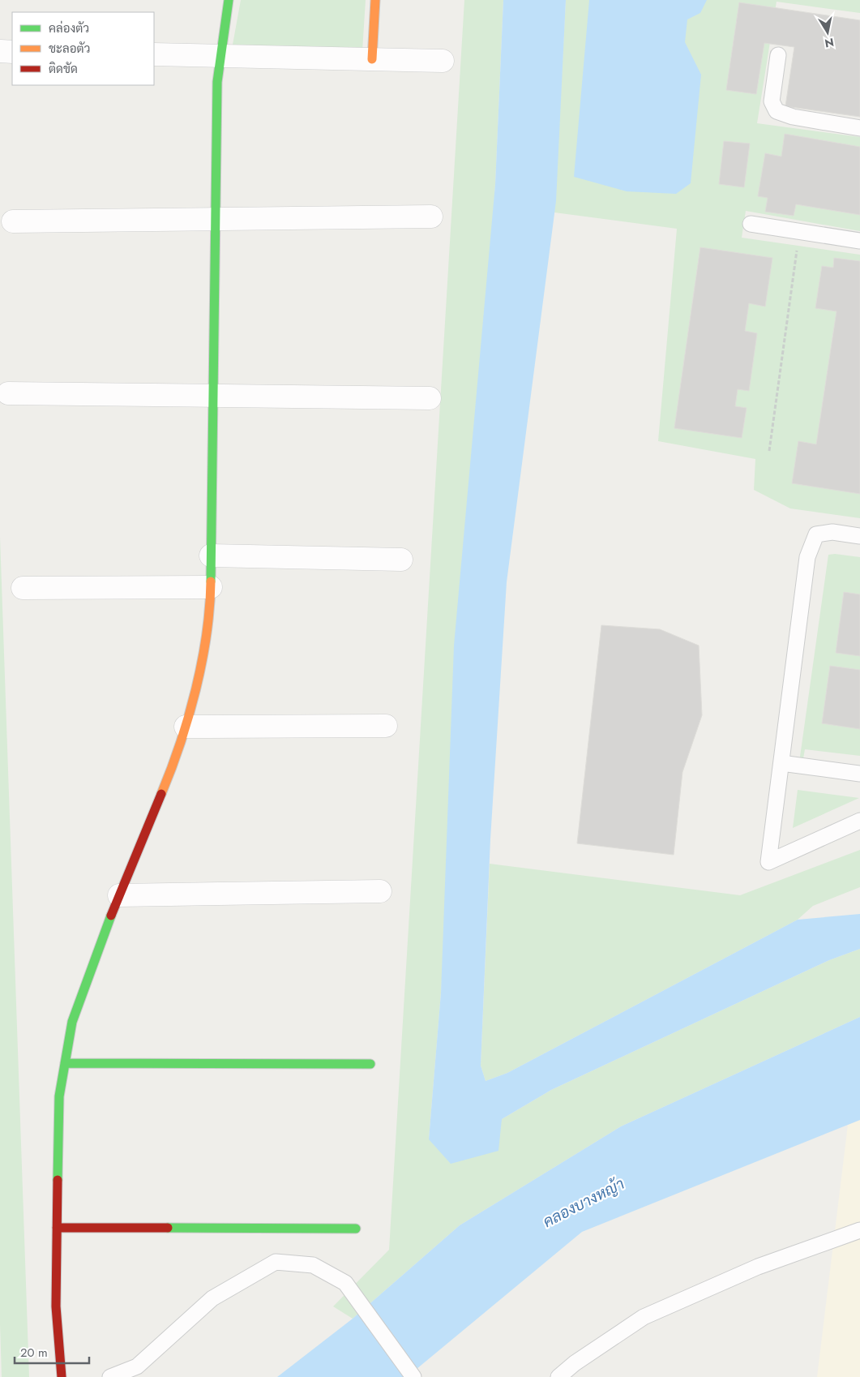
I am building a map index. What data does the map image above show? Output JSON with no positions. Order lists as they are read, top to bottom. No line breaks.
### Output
{"water":["คลองบางหญ้า"],"legend":["คล่องตัว","ชะลอตัว","ติดขัด"],"scale_bar":"20 m","north":"bottom"}
